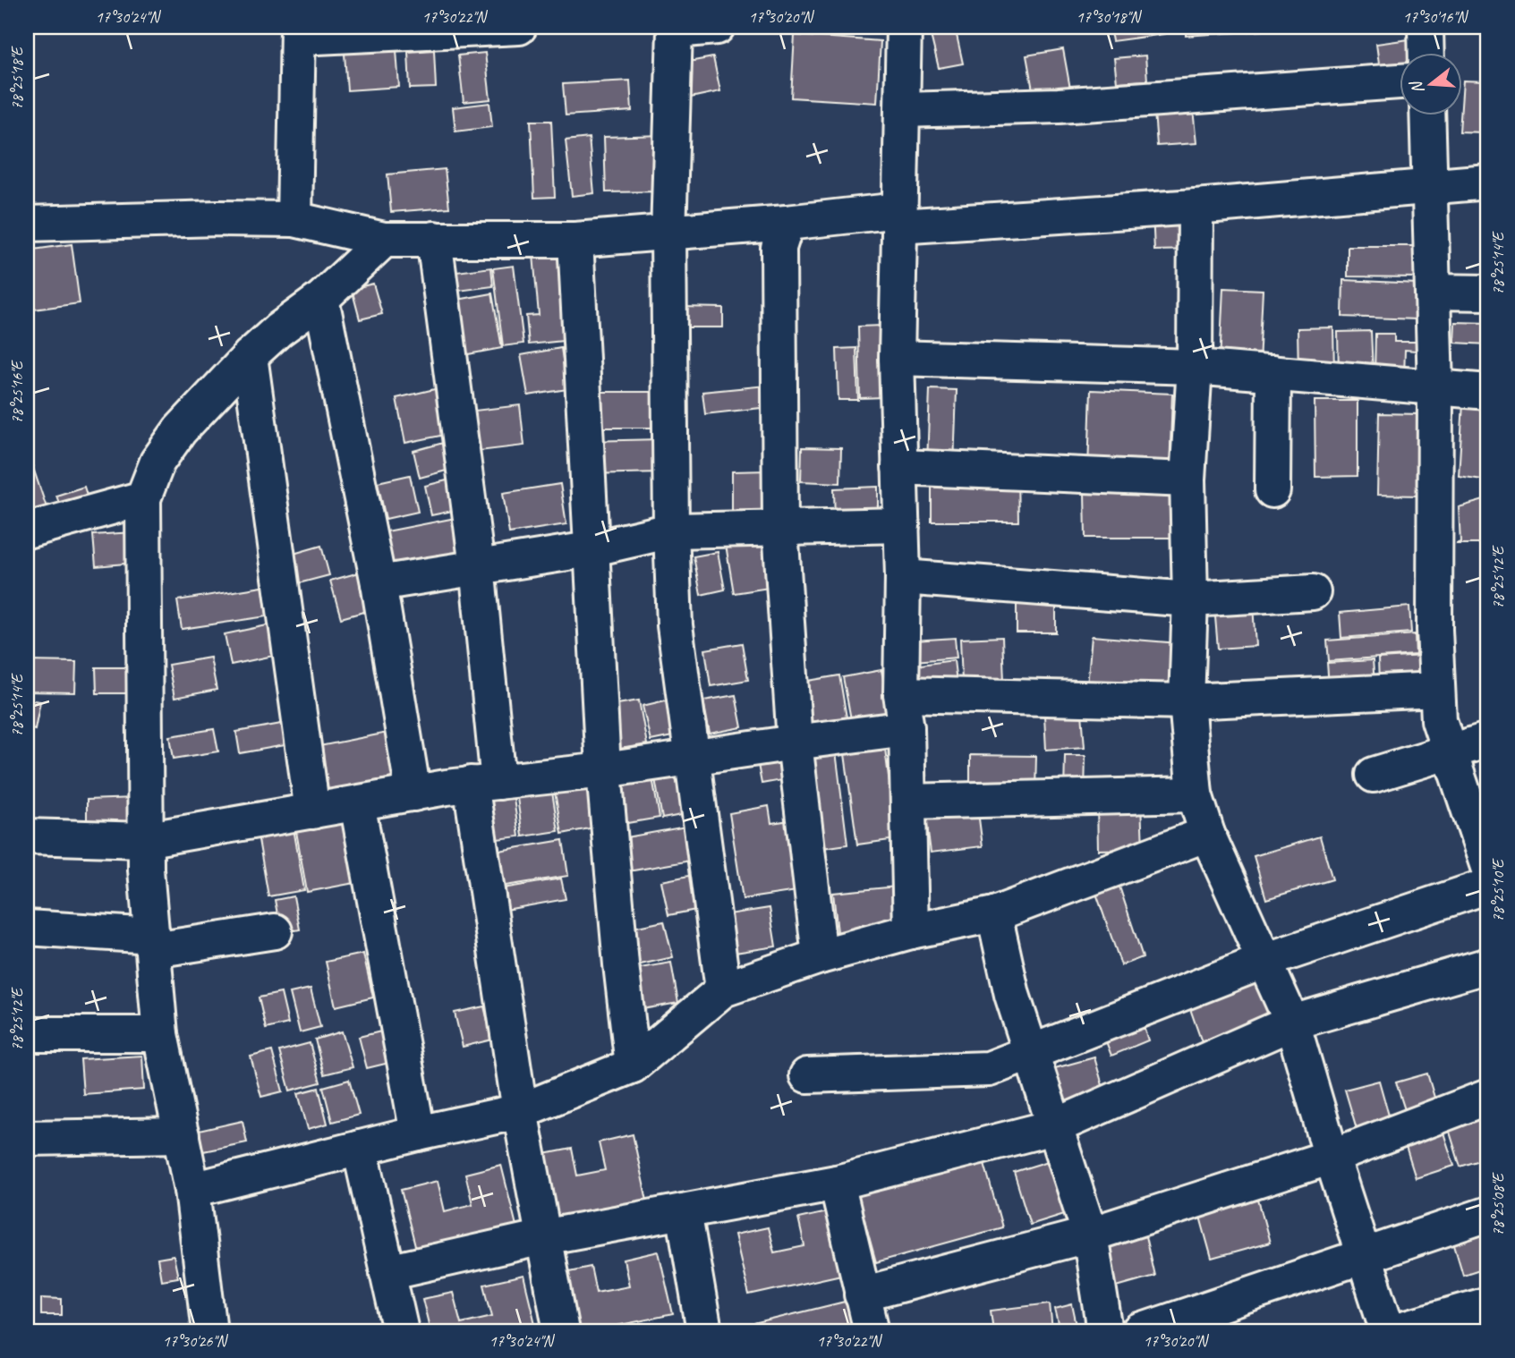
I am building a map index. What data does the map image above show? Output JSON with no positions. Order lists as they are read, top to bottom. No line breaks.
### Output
{"north":"left","coordinates":["17°30'24\"N","17°30'22\"N","17°30'20\"N","17°30'18\"N","17°30'16\"N","78°25'18\"E","78°25'14\"E","78°25'16\"E","78°25'12\"E","78°25'10\"E","78°25'08\"E","17°30'26\"N"]}
